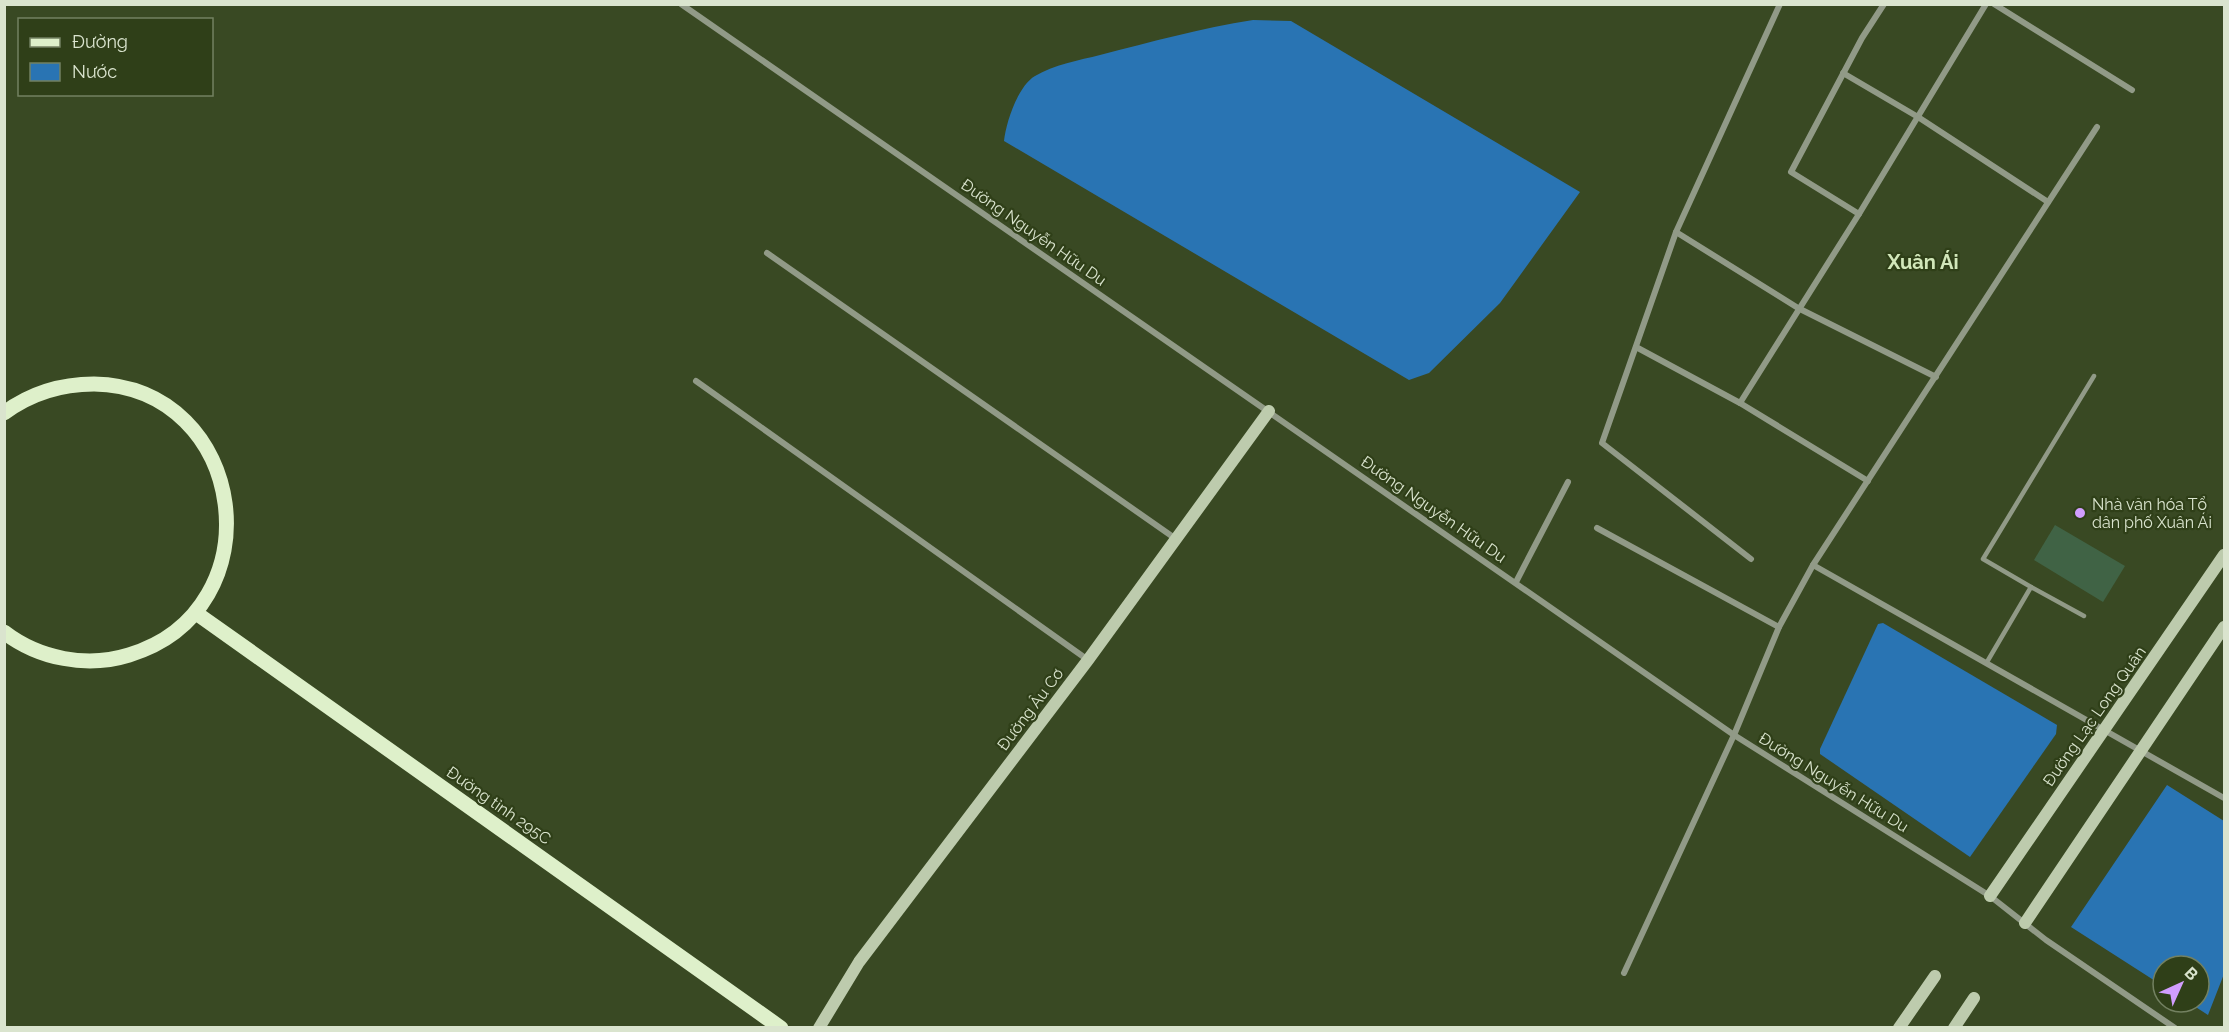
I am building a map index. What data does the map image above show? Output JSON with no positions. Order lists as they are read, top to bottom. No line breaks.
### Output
{"streets":{"main road":["Đường Âu Cơ","Đường Lạc Long Quân","Đường tỉnh 295C"],"street":["Đường Nguyễn Hữu Du"]},"crossings":[["Đường Nguyễn Hữu Du","Đường Âu Cơ"],["Đường Nguyễn Hữu Du","Đường Lạc Long Quân"]],"districts":["Xuân Ái"],"places":["Nhà văn hóa Tổ dân phố Xuân Ái"],"legend":["Đường","Nước"],"north":"top right"}
